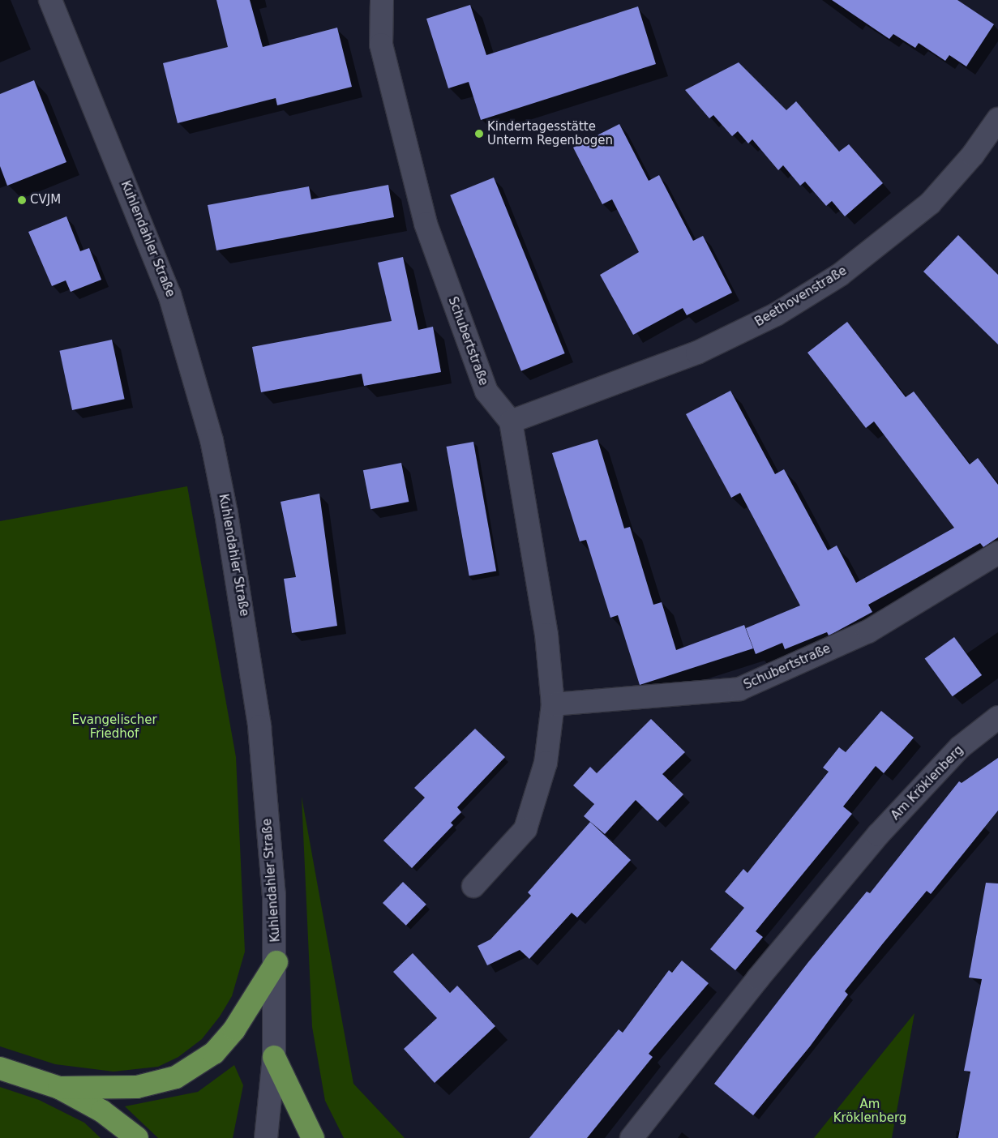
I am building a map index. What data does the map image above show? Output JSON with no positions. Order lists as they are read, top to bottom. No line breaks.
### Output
{"streets":{"street":["Kuhlendahler Straße","Beethovenstraße","Schubertstraße","Am Kröklenberg"]},"crossings":[["Beethovenstraße","Schubertstraße"]],"parks":["Evangelischer Friedhof","Am Kröklenberg"],"places":["Kindertagesstätte Unterm Regenbogen","CVJM"]}
